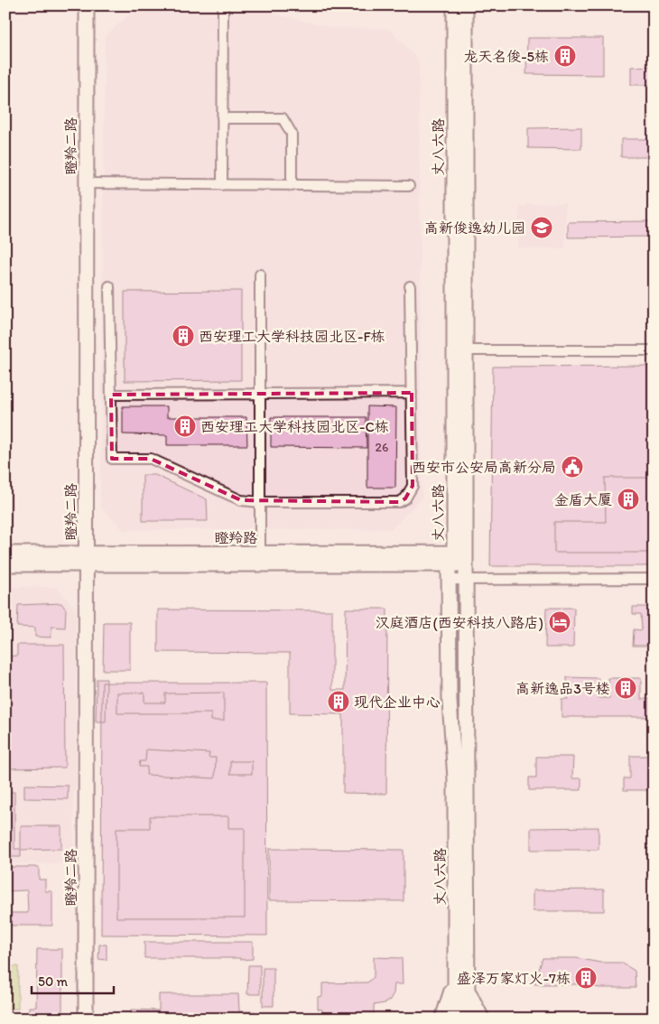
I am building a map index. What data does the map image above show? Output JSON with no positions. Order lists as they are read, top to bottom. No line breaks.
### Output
{"streets":{"main road":["瞪羚二路","丈八六路","瞪羚路"]},"crossings":[["瞪羚二路","瞪羚路"],["丈八六路","瞪羚路"]],"places":{"building":["龙天名俊-5栋","西安理工大学科技园北区-F栋","西安理工大学科技园北区-C栋","金盾大厦","高新逸品3号楼","现代企业中心","盛泽万家灯火-7栋"],"school or university":["高新俊逸幼儿园"],"public building":["西安市公安局高新分局"],"hotel":["汉庭酒店(西安科技八路店)"]},"house_numbers":["26"],"scale_bar":"50 m"}
